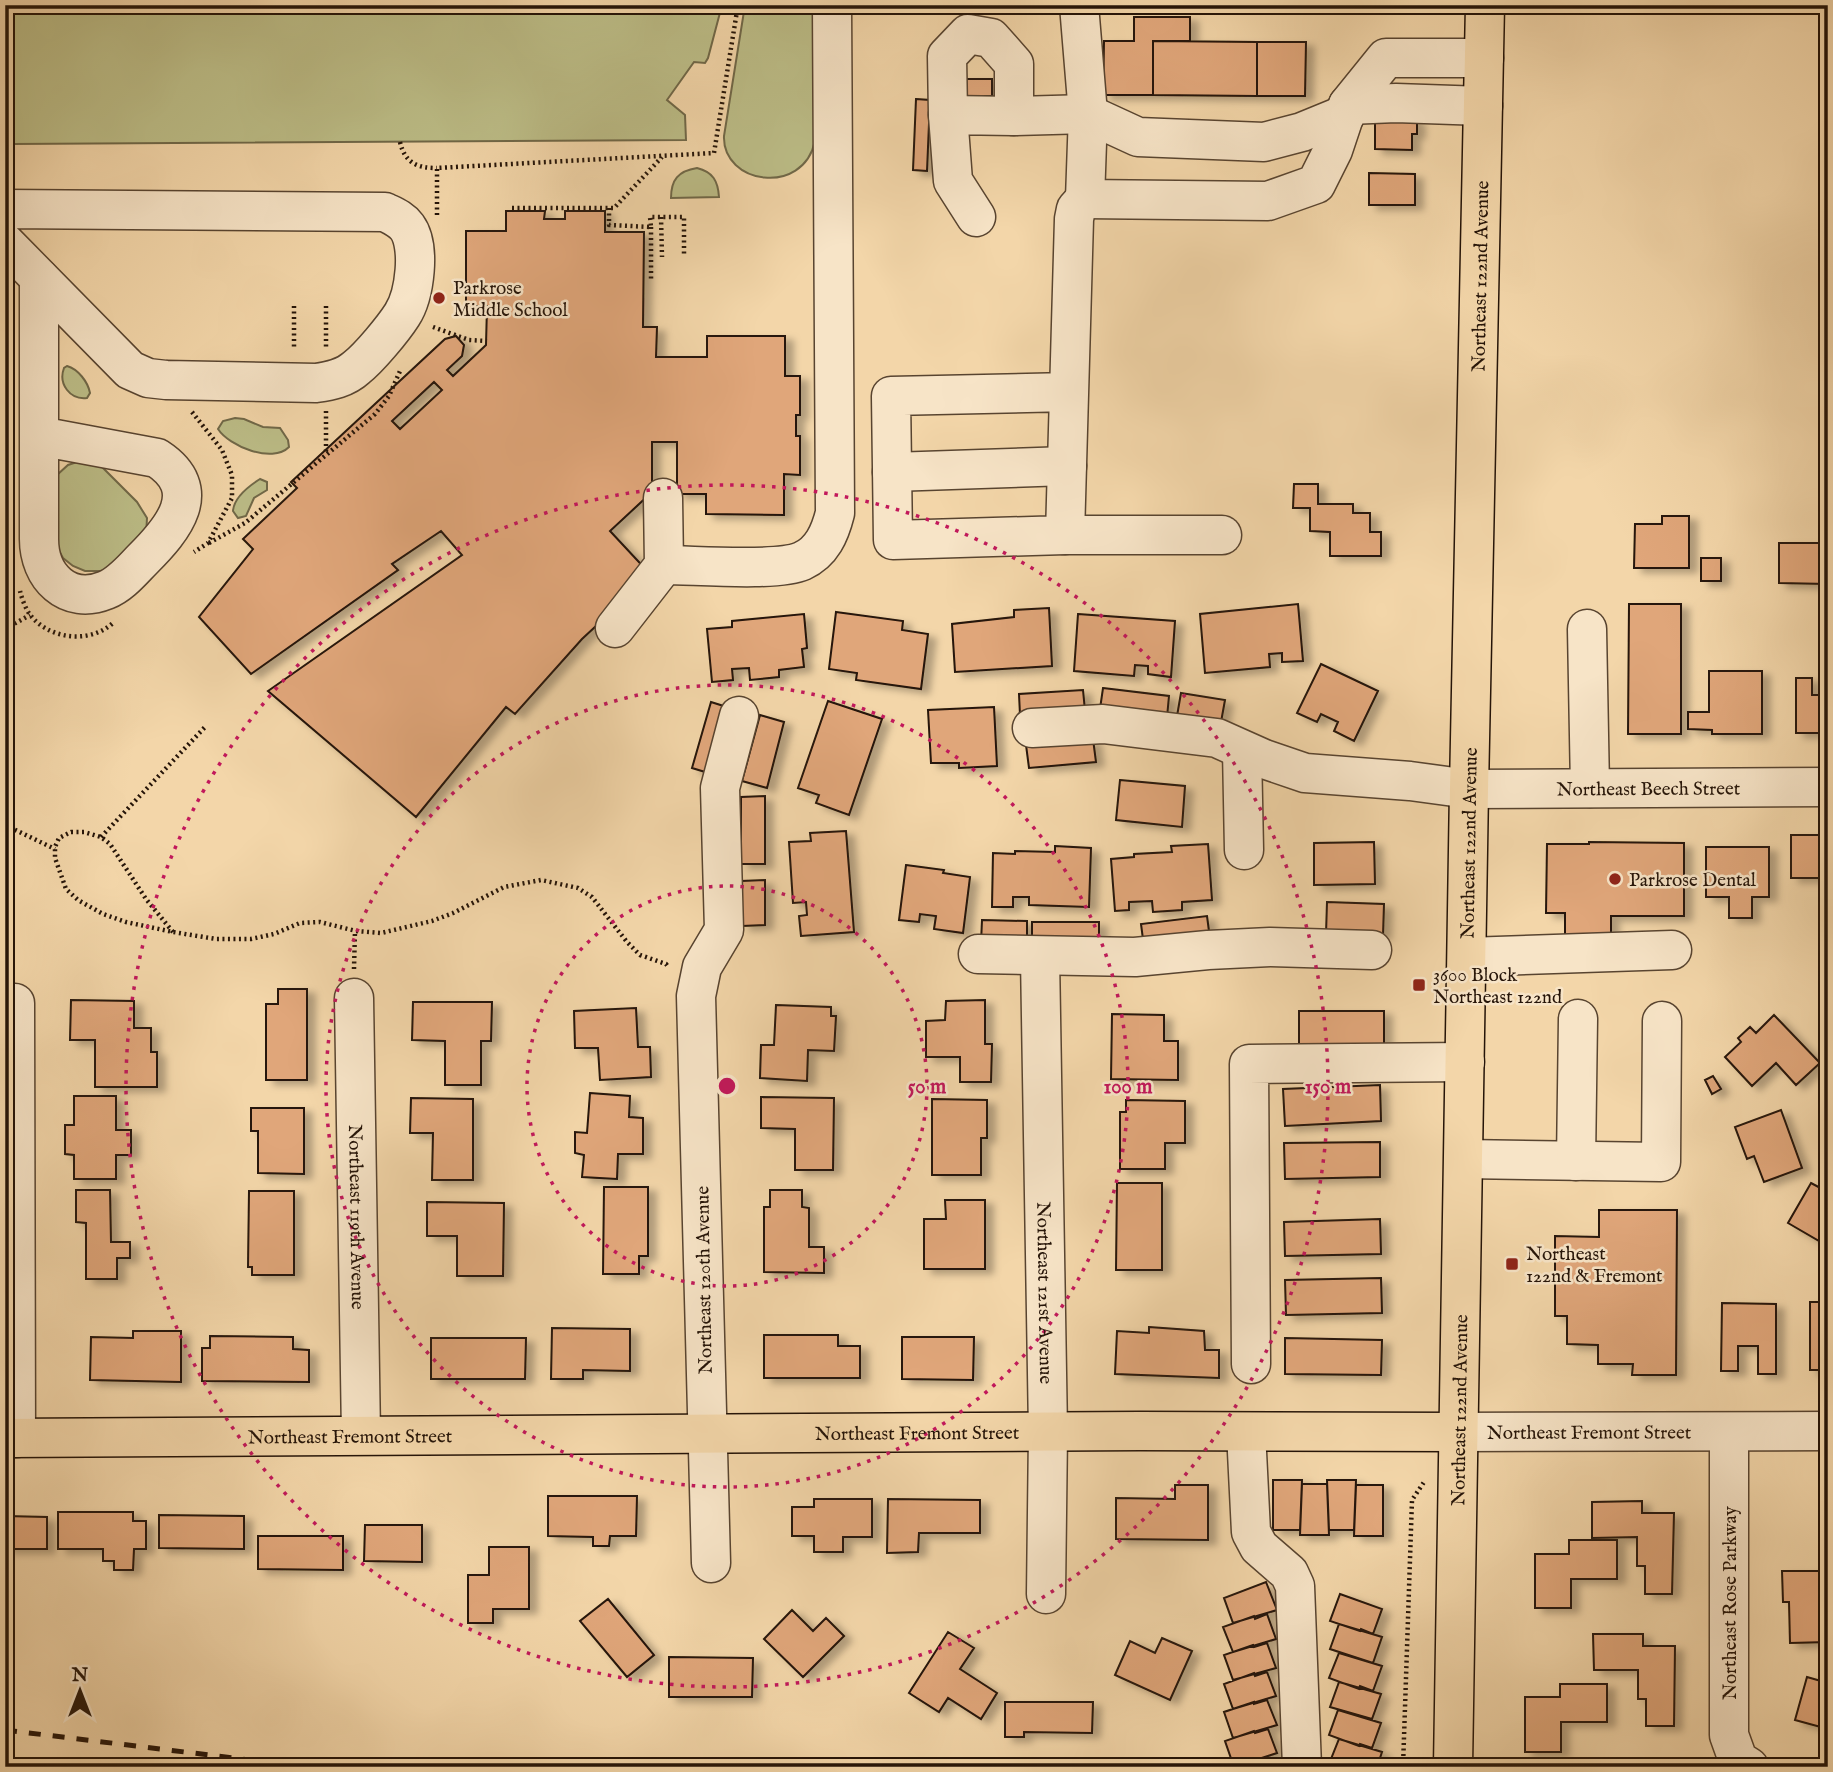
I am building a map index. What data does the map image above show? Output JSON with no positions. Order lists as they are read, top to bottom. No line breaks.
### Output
{"streets":{"main road":["Northeast 122nd Avenue","Northeast Fremont Street"],"street":["Northeast Beech Street","Northeast 119th Avenue","Northeast 120th Avenue","Northeast 121st Avenue","Northeast Rose Parkway"]},"crossings":[["Northeast 122nd Avenue","Northeast Beech Street"],["Northeast 122nd Avenue","Northeast Fremont Street"],["Northeast 119th Avenue","Northeast Fremont Street"],["Northeast 120th Avenue","Northeast Fremont Street"],["Northeast 121st Avenue","Northeast Fremont Street"],["Northeast Fremont Street","Northeast Rose Parkway"]],"places":{"other":["Parkrose Middle School","Parkrose Dental"],"transit":["3600 Block Northeast 122nd","Northeast 122nd & Fremont"]},"north":"top","rings":["50 m","100 m","150 m"]}
